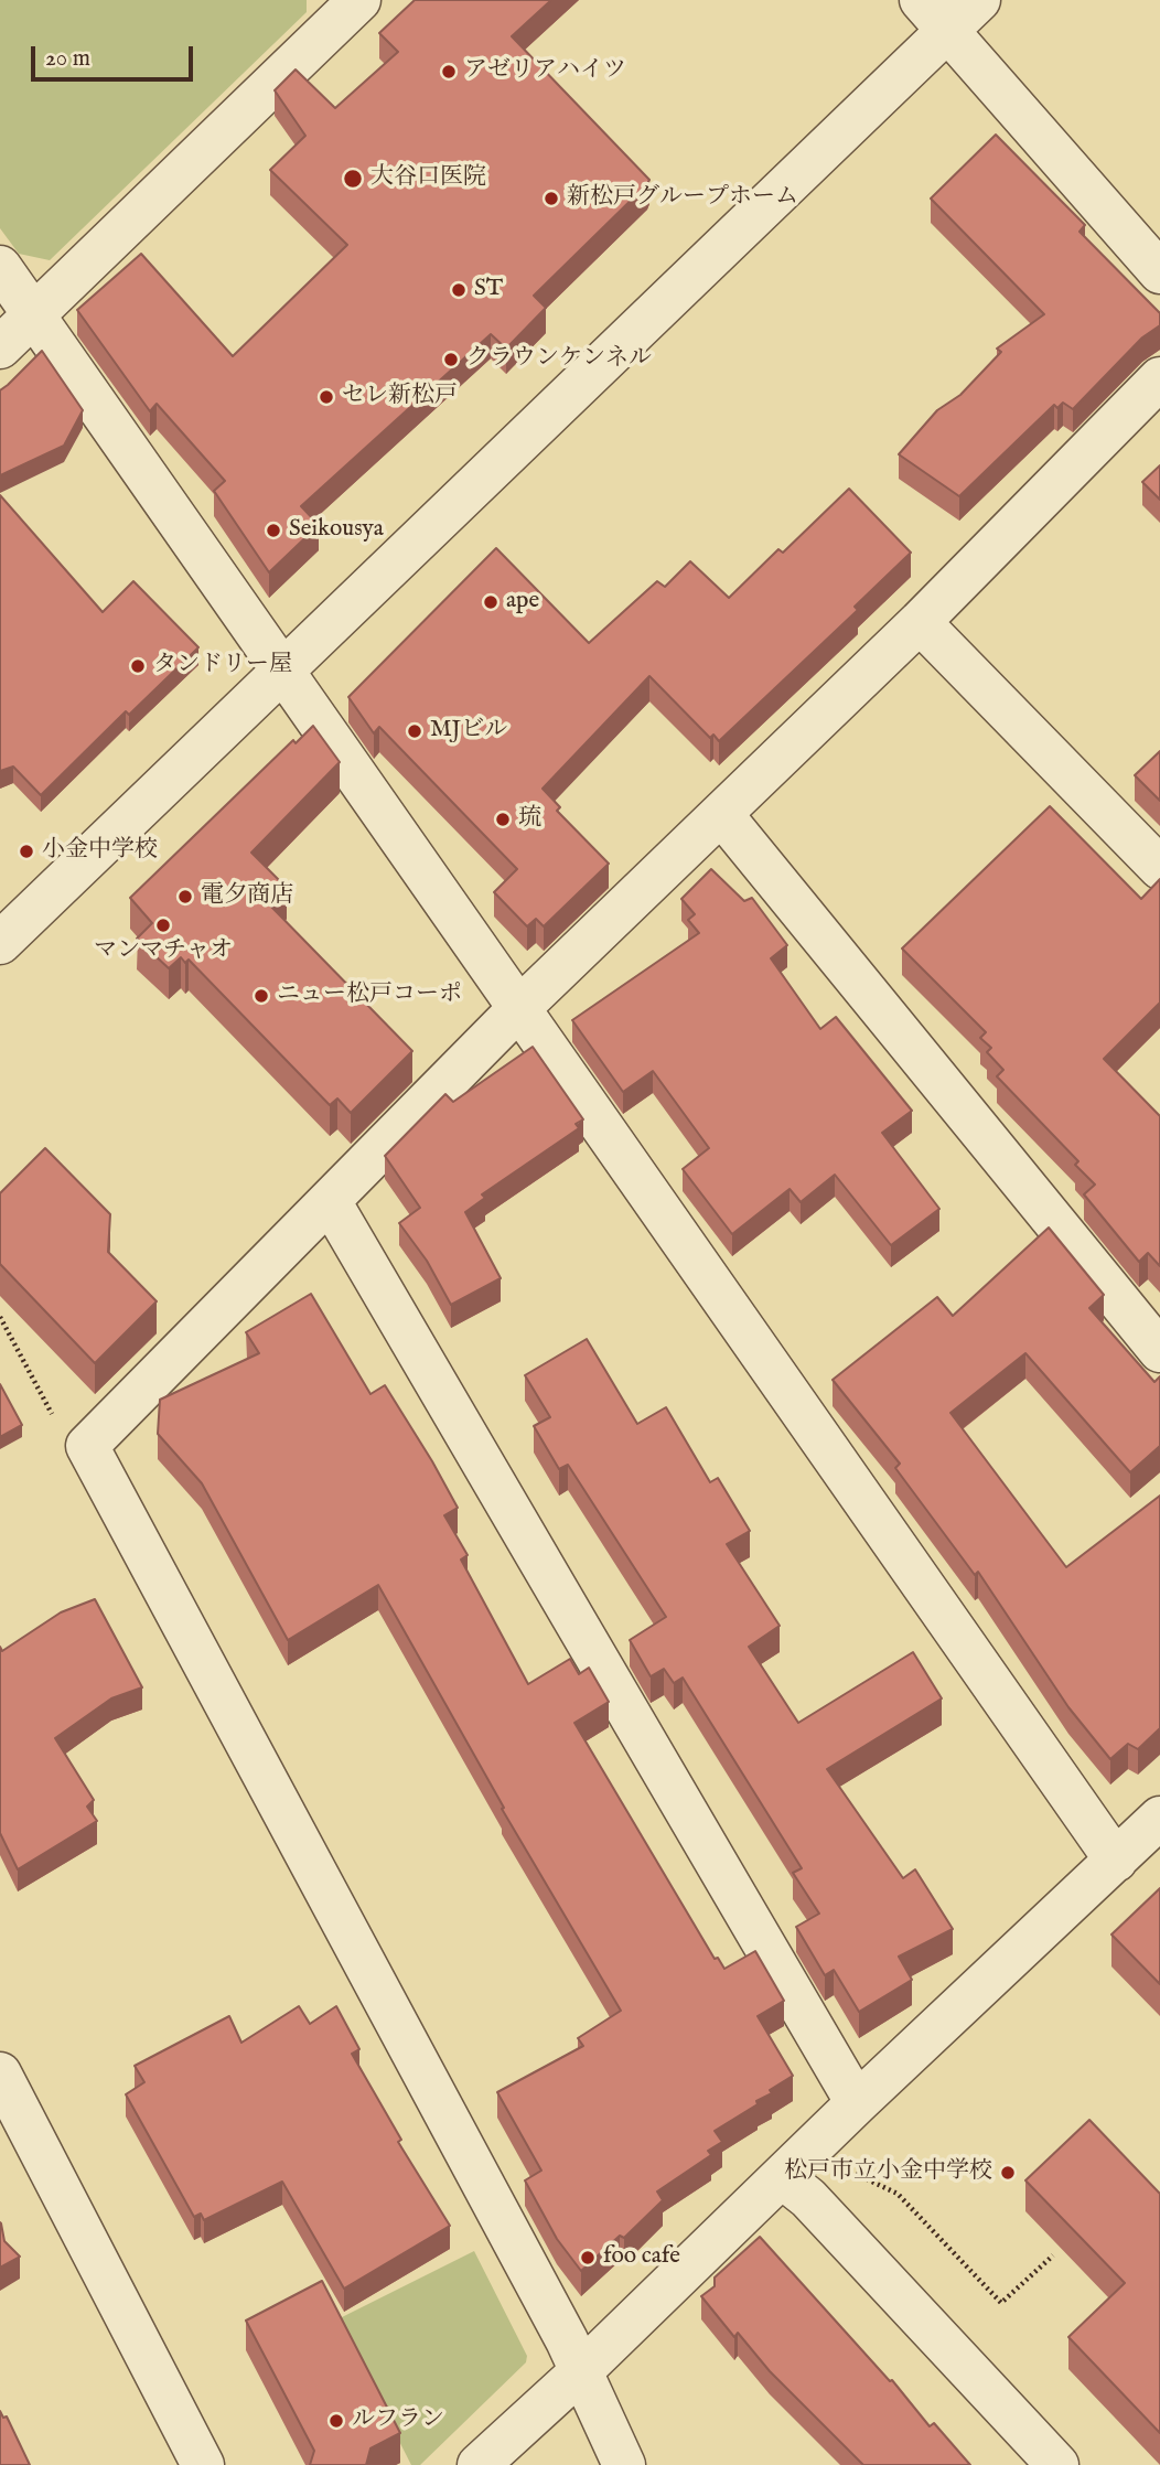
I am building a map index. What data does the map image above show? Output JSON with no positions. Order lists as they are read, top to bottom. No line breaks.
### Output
{"places":["アゼリアハイツ","大谷口医院","新松戸グループホーム","ST","クラウンケンネル","セレ新松戸","Seikousya","ape","タンドリー屋","MJビル","琉","小金中学校","電夕商店","マンマチャオ","ニュー松戸コーポ","松戸市立小金中学校","foo cafe","ルフラン"],"scale_bar":"20 m"}
